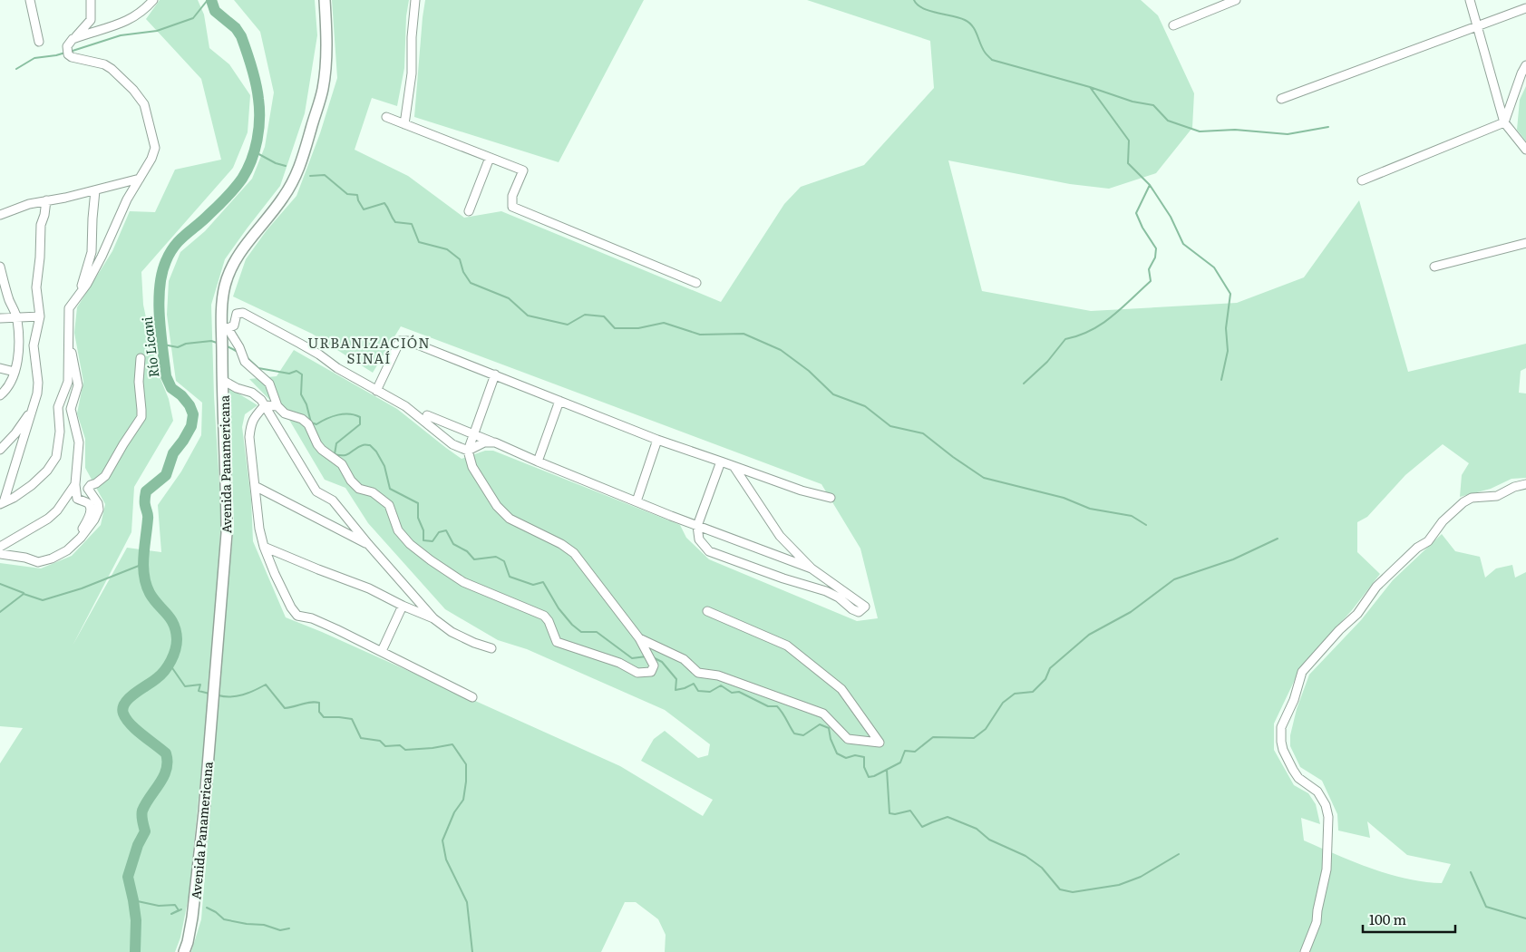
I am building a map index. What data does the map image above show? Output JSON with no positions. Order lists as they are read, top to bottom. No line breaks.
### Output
{"streets":{"main road":["Avenida Panamericana"]},"districts":["URBANIZACIÓN SINAÍ"],"water":["Río Licani"],"scale_bar":"100 m"}
